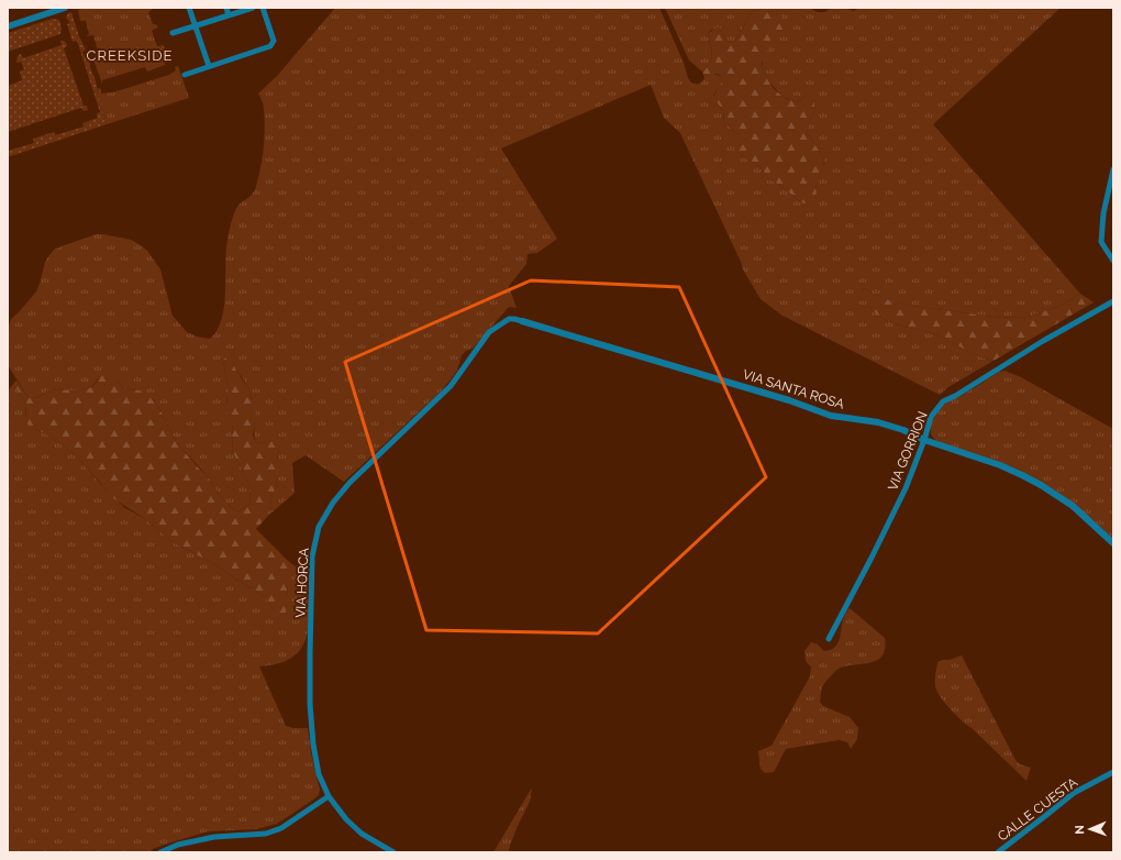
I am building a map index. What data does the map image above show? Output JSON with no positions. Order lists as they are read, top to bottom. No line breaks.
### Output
{"streets":{"street":["VIA SANTA ROSA","VIA GORRION","VIA HORCA","CALLE CUESTA"]},"crossings":[["VIA SANTA ROSA","VIA GORRION"],["VIA SANTA ROSA","VIA HORCA"]],"districts":["CREEKSIDE"],"north":"left"}
